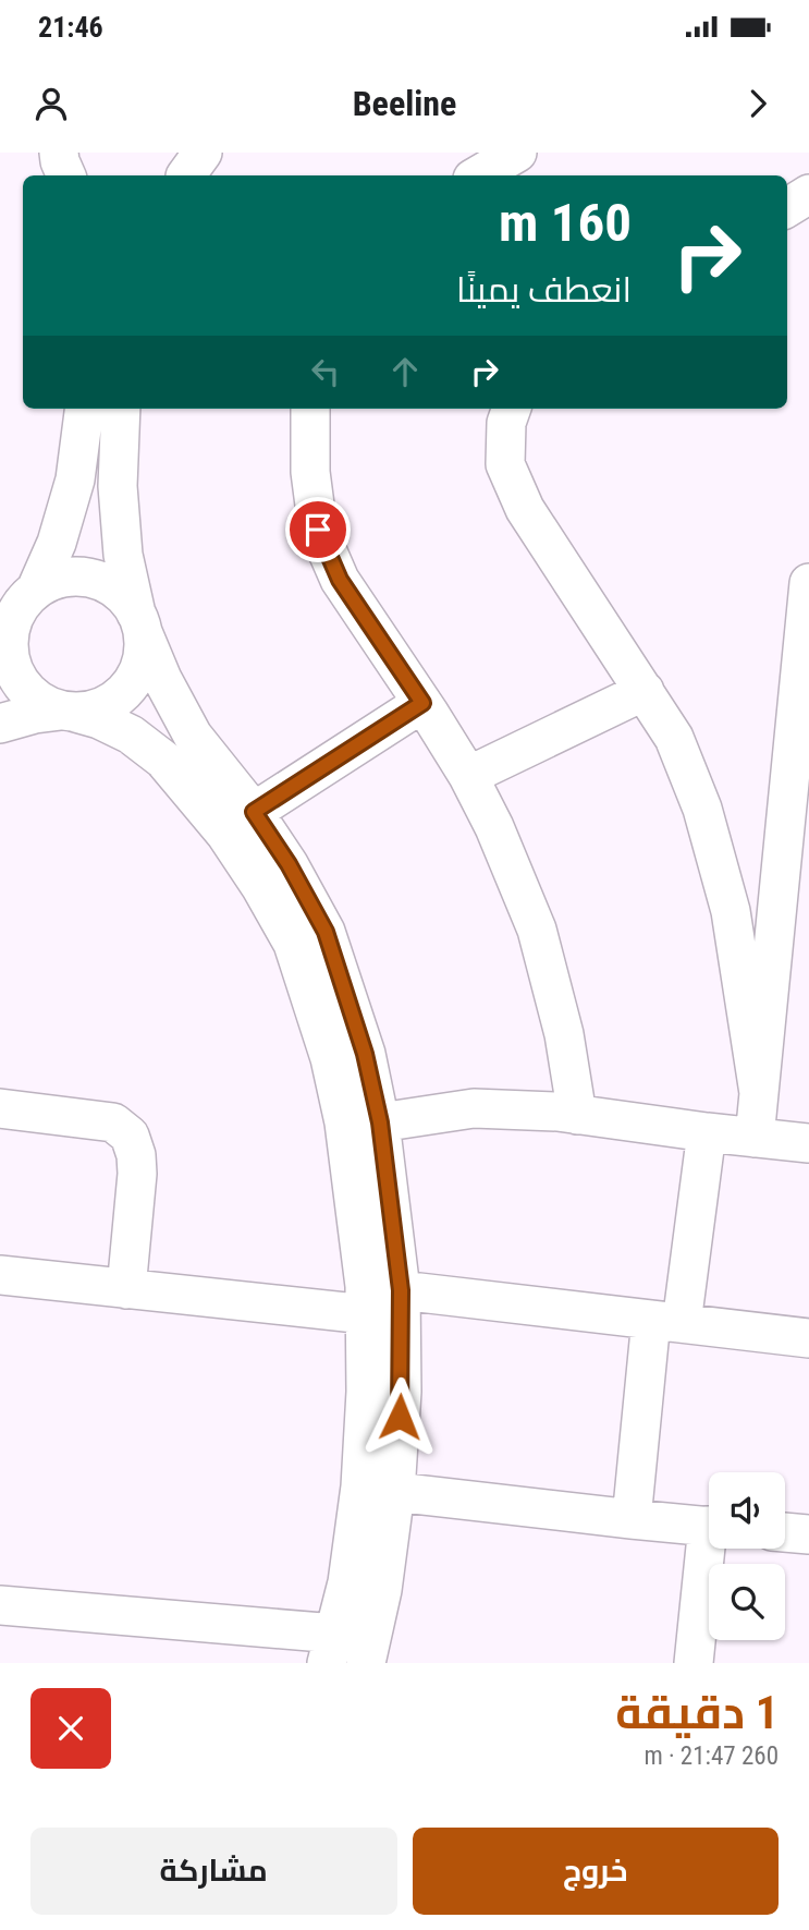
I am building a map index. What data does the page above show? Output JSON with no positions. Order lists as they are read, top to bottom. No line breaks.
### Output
{"page":{"status":"21:46","header":"Beeline","turn":["160 m","انعطف يمينًا"],"heading":["1 دقيقة","260 m · 21:47"],"buttons":["خروج","مشاركة"]}}
